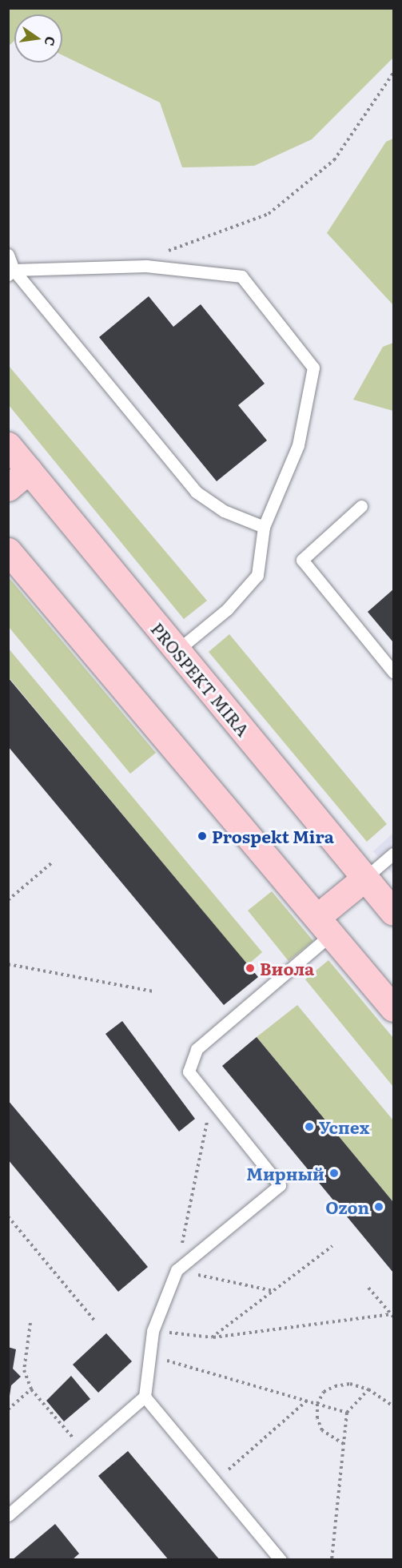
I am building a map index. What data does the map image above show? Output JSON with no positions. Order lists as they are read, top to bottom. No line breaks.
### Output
{"streets":{"main road":["PROSPEKT MIRA"]},"places":["Prospekt Mira","Виола","Успех","Мирный","Ozon"],"north":"right"}
